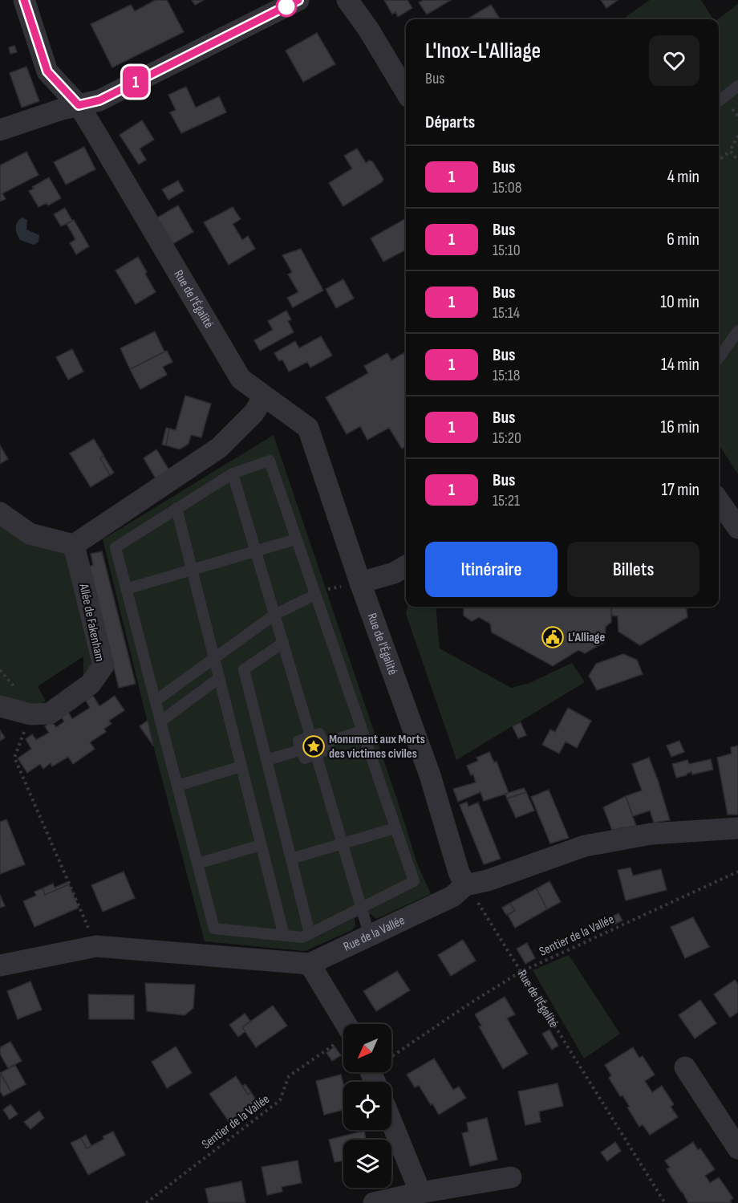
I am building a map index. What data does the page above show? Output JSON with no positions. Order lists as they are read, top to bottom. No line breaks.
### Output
{"streets":{"street":["Rue de l'Égalité","Allée de Fakenham","Rue de la Vallée"],"path":["Sentier de la Vallée"]},"crossings":[["Rue de l'Égalité","Rue de la Vallée"],["Rue de l'Égalité","Sentier de la Vallée"]],"places":{"public building":["L'Alliage"],"place":["Monument aux Morts des victimes civiles"]},"lines":["bus line 1"],"north":"bottom left","page":{"on_map":"1","heading":[["L'Inox-L'Alliage","Bus"],"Départs"],"list":[{"mark":"1","name":"Bus","note":"15:08","value":"4 min"},{"mark":"1","name":"Bus","note":"15:10","value":"6 min"},{"mark":"1","name":"Bus","note":"15:14","value":"10 min"},{"mark":"1","name":"Bus","note":"15:18","value":"14 min"},{"mark":"1","name":"Bus","note":"15:20","value":"16 min"},{"mark":"1","name":"Bus","note":"15:21","value":"17 min"}],"buttons":["Itinéraire","Billets"]}}
